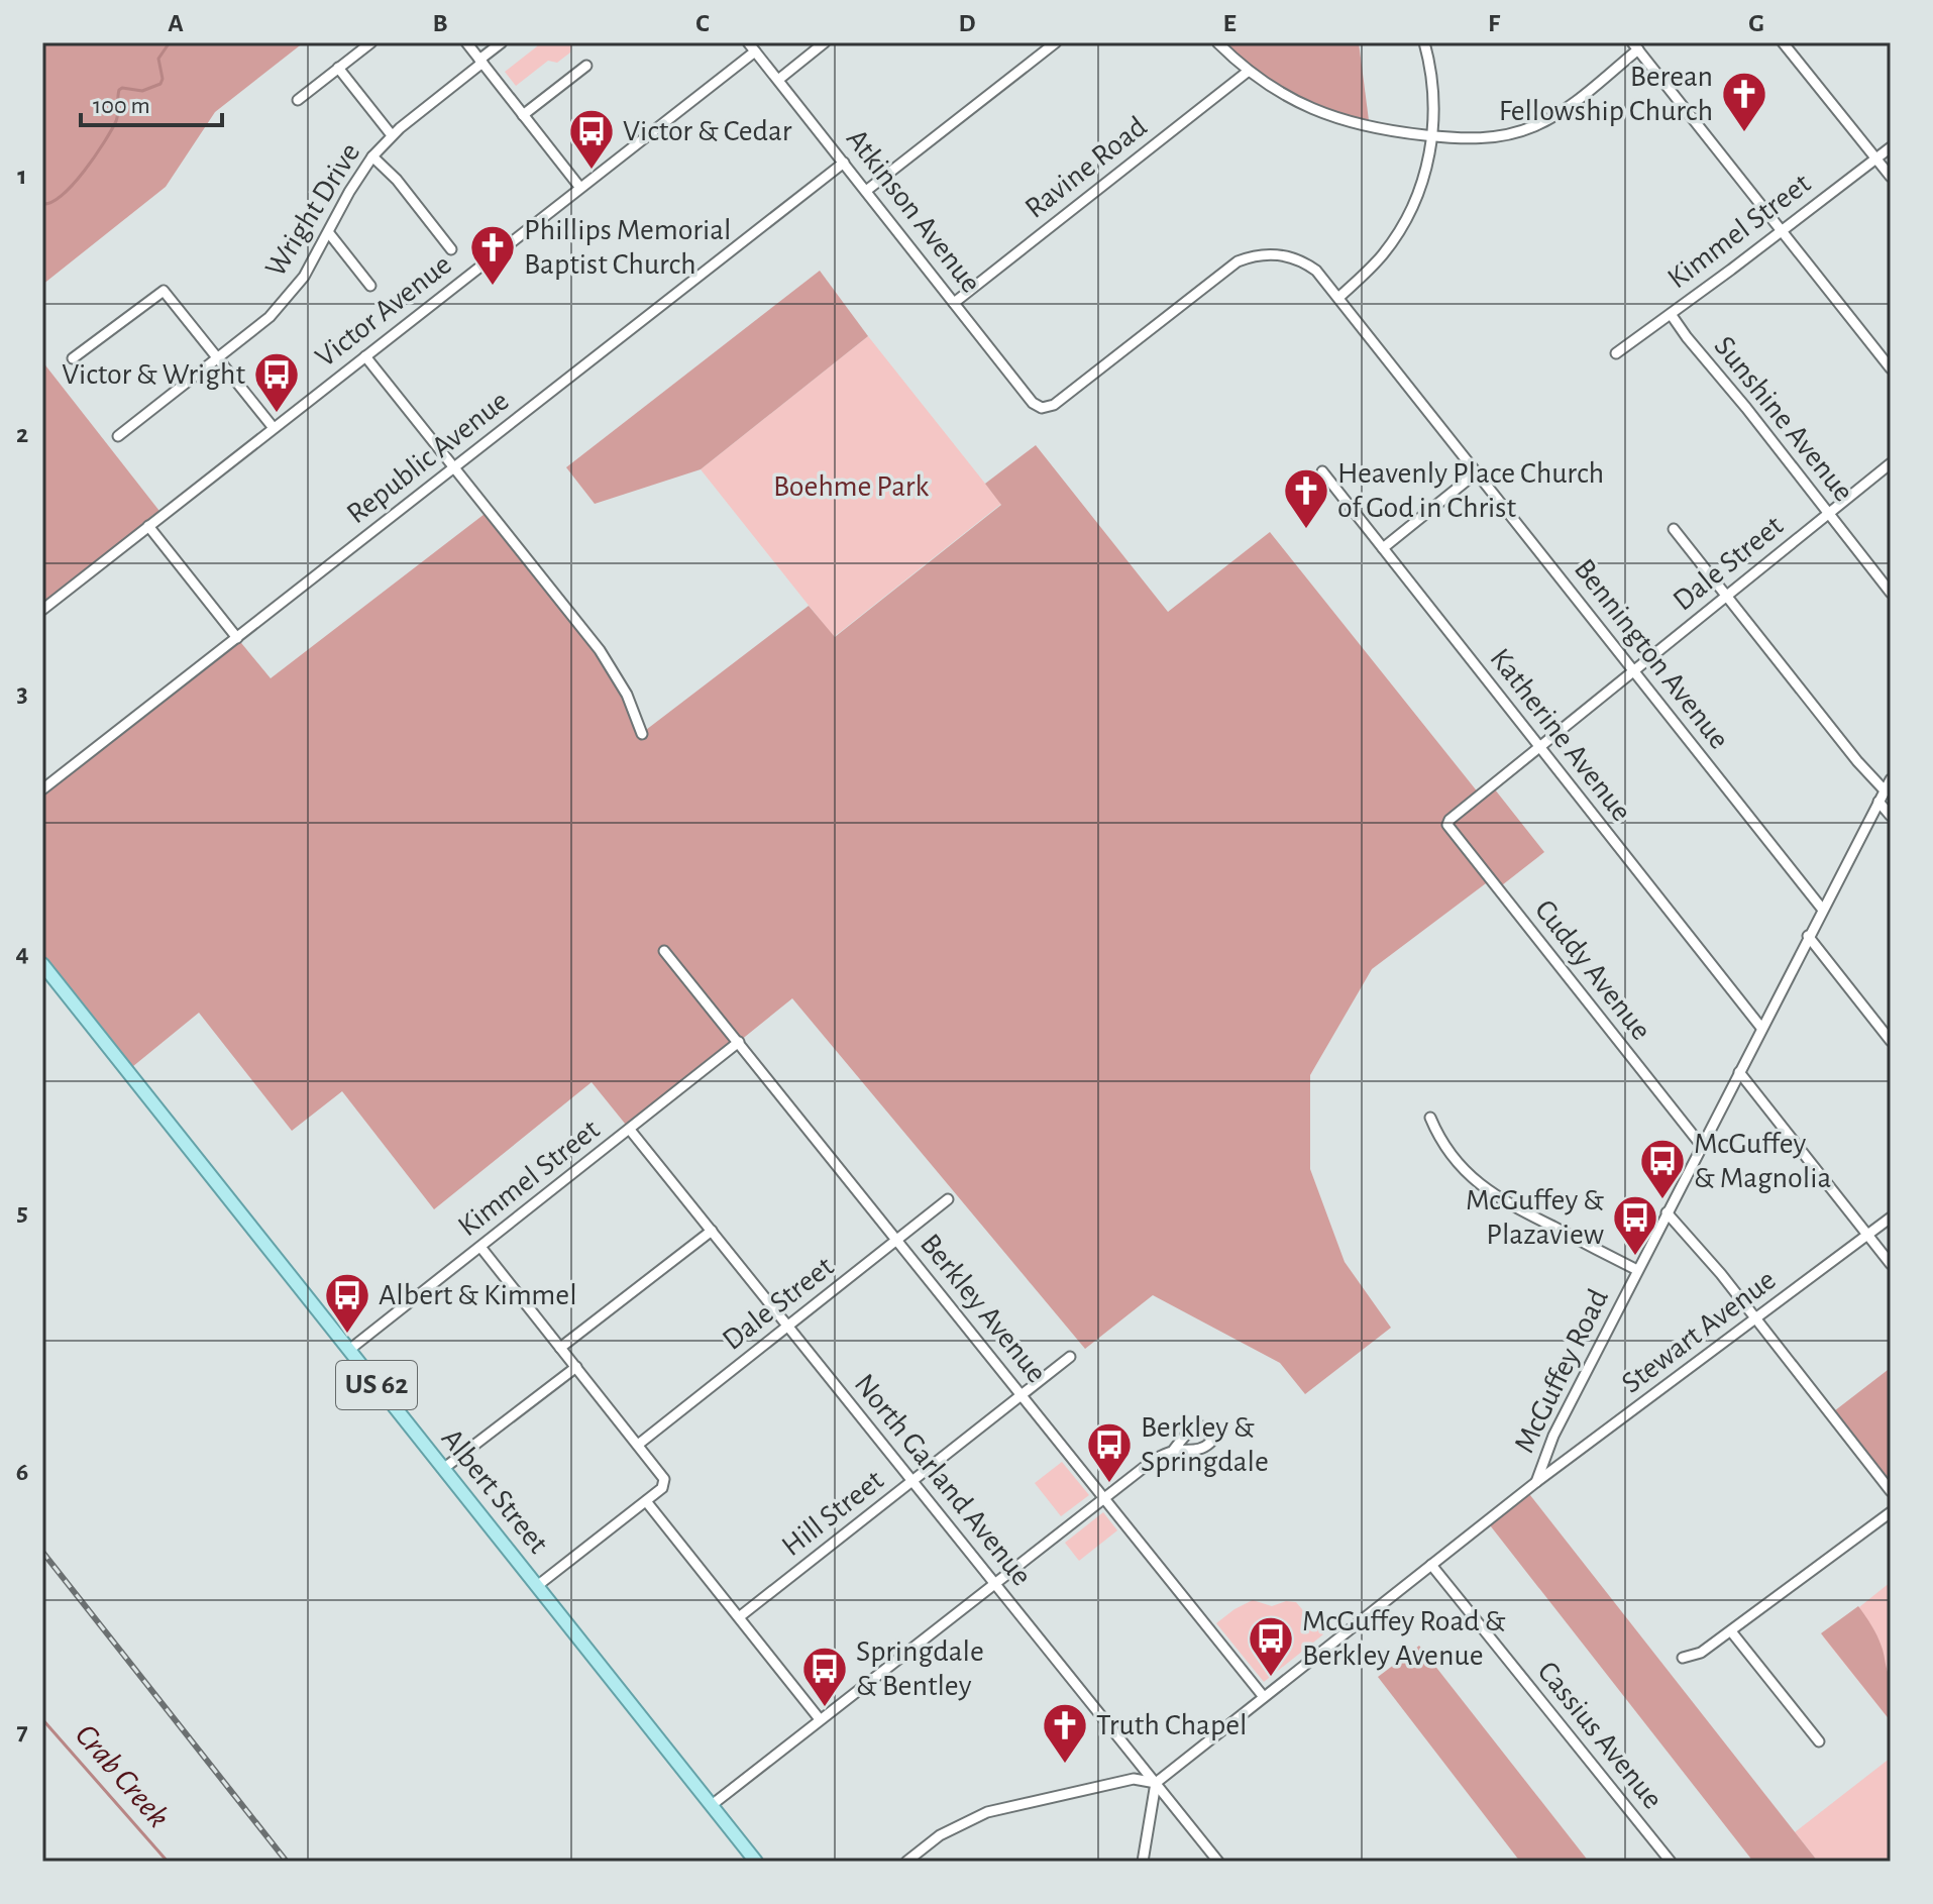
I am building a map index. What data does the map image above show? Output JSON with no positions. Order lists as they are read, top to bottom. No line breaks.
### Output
{"streets":{"main road":["US 62","Albert Street"],"street":["Ravine Road","Wright Drive","Atkinson Avenue","Kimmel Street","Victor Avenue","Sunshine Avenue","Republic Avenue","Dale Street","Bennington Avenue","Katherine Avenue","Cuddy Avenue","Berkley Avenue","Stewart Avenue","McGuffey Road","North Garland Avenue","Hill Street","Cassius Avenue"]},"crossings":[["Ravine Road","Atkinson Avenue"],["Atkinson Avenue","Victor Avenue"],["Atkinson Avenue","Republic Avenue"],["Atkinson Avenue","Bennington Avenue"],["Kimmel Street","Sunshine Avenue"],["Kimmel Street","Berkley Avenue"],["Kimmel Street","North Garland Avenue"],["Kimmel Street","Albert Street"],["Sunshine Avenue","Dale Street"],["Dale Street","Bennington Avenue"],["Dale Street","Katherine Avenue"],["Dale Street","Cuddy Avenue"],["Dale Street","Berkley Avenue"],["Dale Street","North Garland Avenue"],["Bennington Avenue","McGuffey Road"],["Katherine Avenue","McGuffey Road"],["Cuddy Avenue","McGuffey Road"],["Berkley Avenue","McGuffey Road"],["Berkley Avenue","Hill Street"],["Stewart Avenue","McGuffey Road"],["McGuffey Road","North Garland Avenue"],["McGuffey Road","Cassius Avenue"],["North Garland Avenue","Hill Street"]],"water":["Crab Creek"],"parks":["Boehme Park"],"places":{"church":["Berean Fellowship Church","Phillips Memorial Baptist Church","Heavenly Place Church of God in Christ","Truth Chapel"],"bus stop":["Victor & Cedar","Victor & Wright","McGuffey & Magnolia","McGuffey & Plazaview","Albert & Kimmel","Berkley & Springdale","McGuffey Road & Berkley Avenue","Springdale & Bentley"]},"scale_bar":"100 m","grid":{"columns":["A","B","C","D","E","F","G"],"rows":["1","2","3","4","5","6","7"]}}
